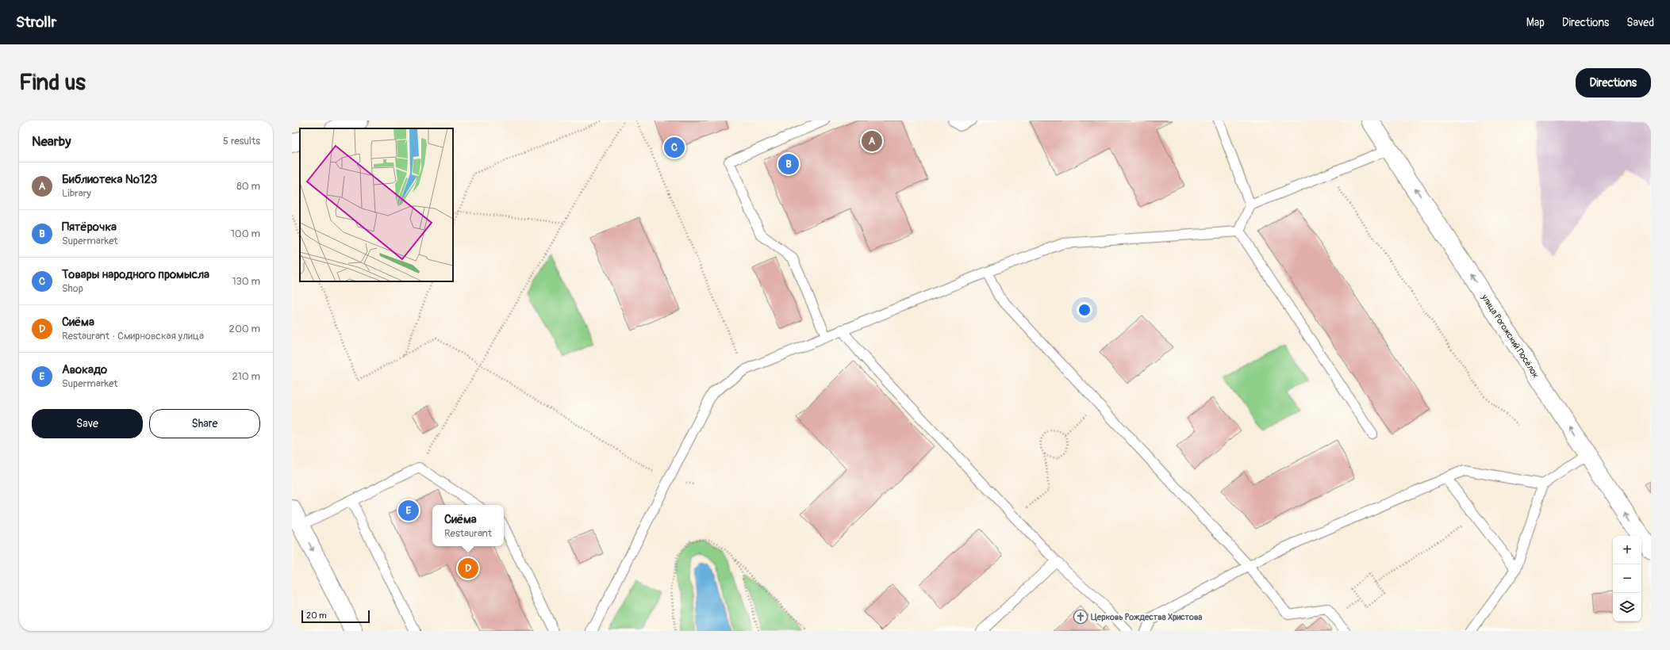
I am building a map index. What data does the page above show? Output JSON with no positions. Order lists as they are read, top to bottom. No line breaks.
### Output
{"streets":{"street":["улица Рогожский Посёлок"]},"one_way":["улица Рогожский Посёлок"],"places":{"church":["Церковь Рождества Христова"]},"scale_bar":"20 m","page":{"header":"Strollr","nav":["Map","Directions","Saved"],"buttons":["Directions",["Save","Share"]],"title":"Find us","heading":["Nearby","5 results"],"pins":["A","C","B","E","D"],"list":[{"mark":"A","name":"Библиотека №123","note":"Library","value":"80 m"},{"mark":"B","name":"Пятёрочка","note":"Supermarket","value":"100 m"},{"mark":"C","name":"Товары народного промысла","note":"Shop","value":"130 m"},{"mark":"D","name":"Сиёма","note":"Restaurant · Смирновская улица","value":"200 m"},{"mark":"E","name":"Авокадо","note":"Supermarket","value":"210 m"}],"popup":["Сиёма","Restaurant"],"map_buttons":["+","−"],"scale":"20 m"}}
